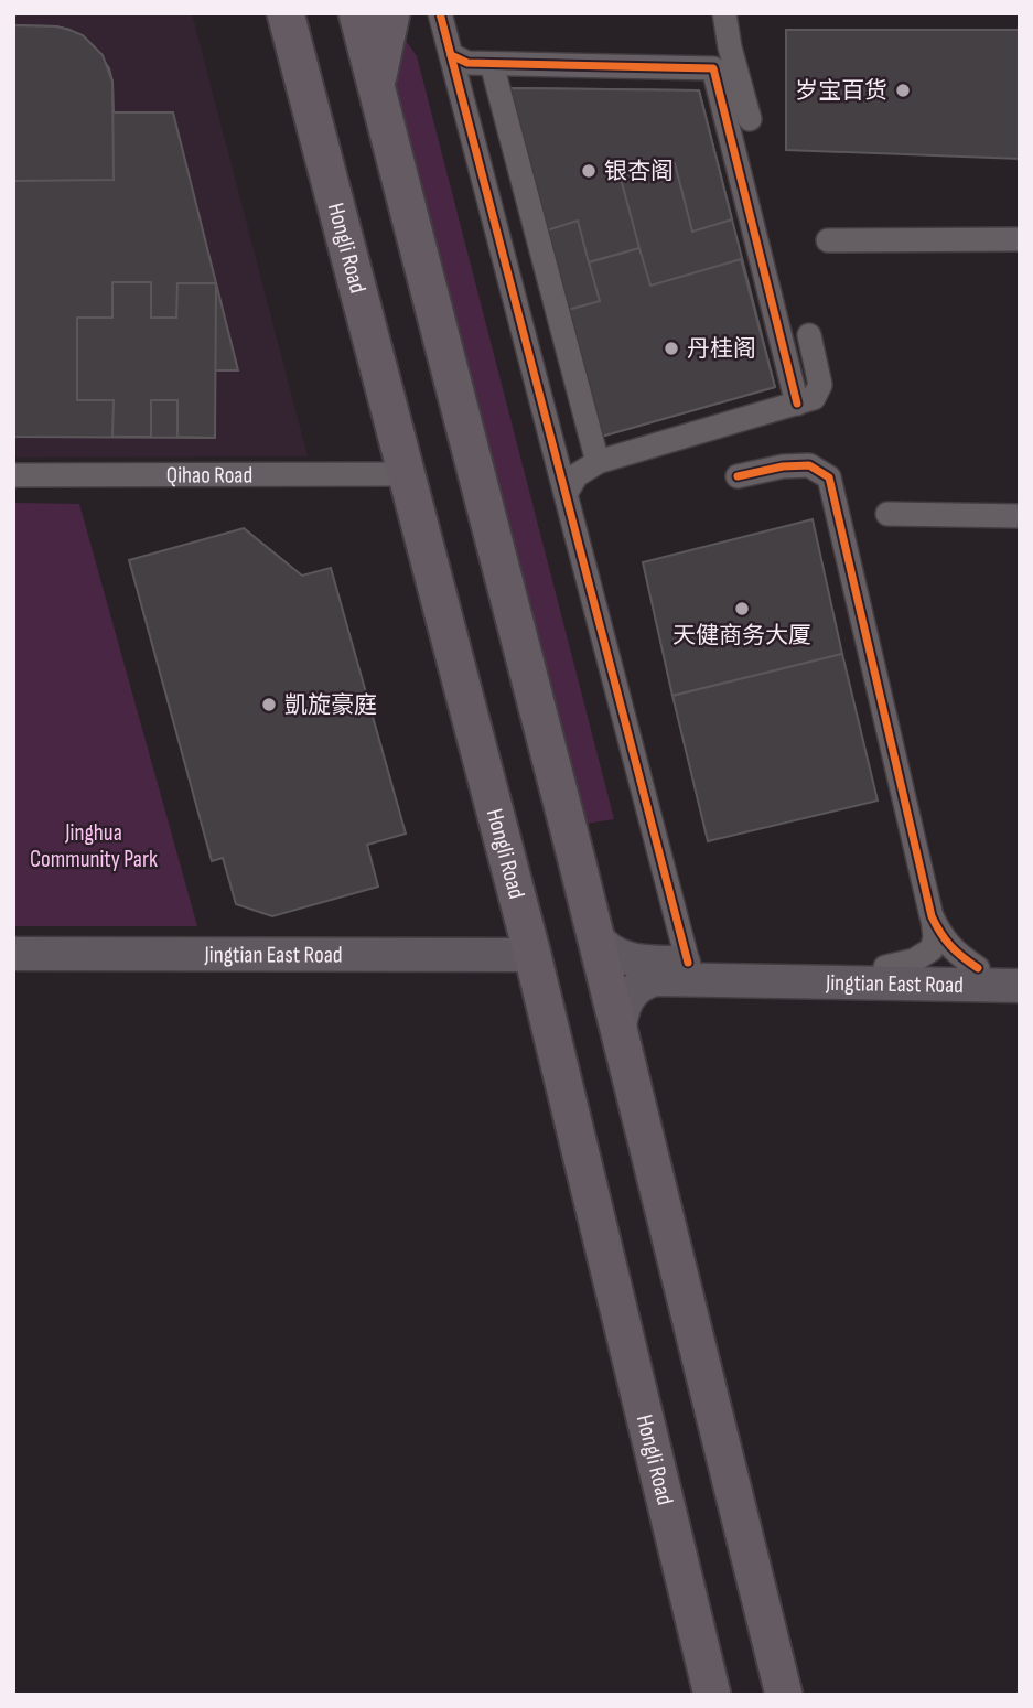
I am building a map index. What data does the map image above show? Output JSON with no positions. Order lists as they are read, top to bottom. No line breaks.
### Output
{"streets":{"main road":["Hongli Road"],"street":["Qihao Road","Jingtian East Road"]},"crossings":[["Hongli Road","Qihao Road"],["Hongli Road","Jingtian East Road"]],"parks":["Jinghua Community Park"],"places":["岁宝百货","银杏阁","丹桂阁","天健商务大厦","凱旋豪庭"]}
